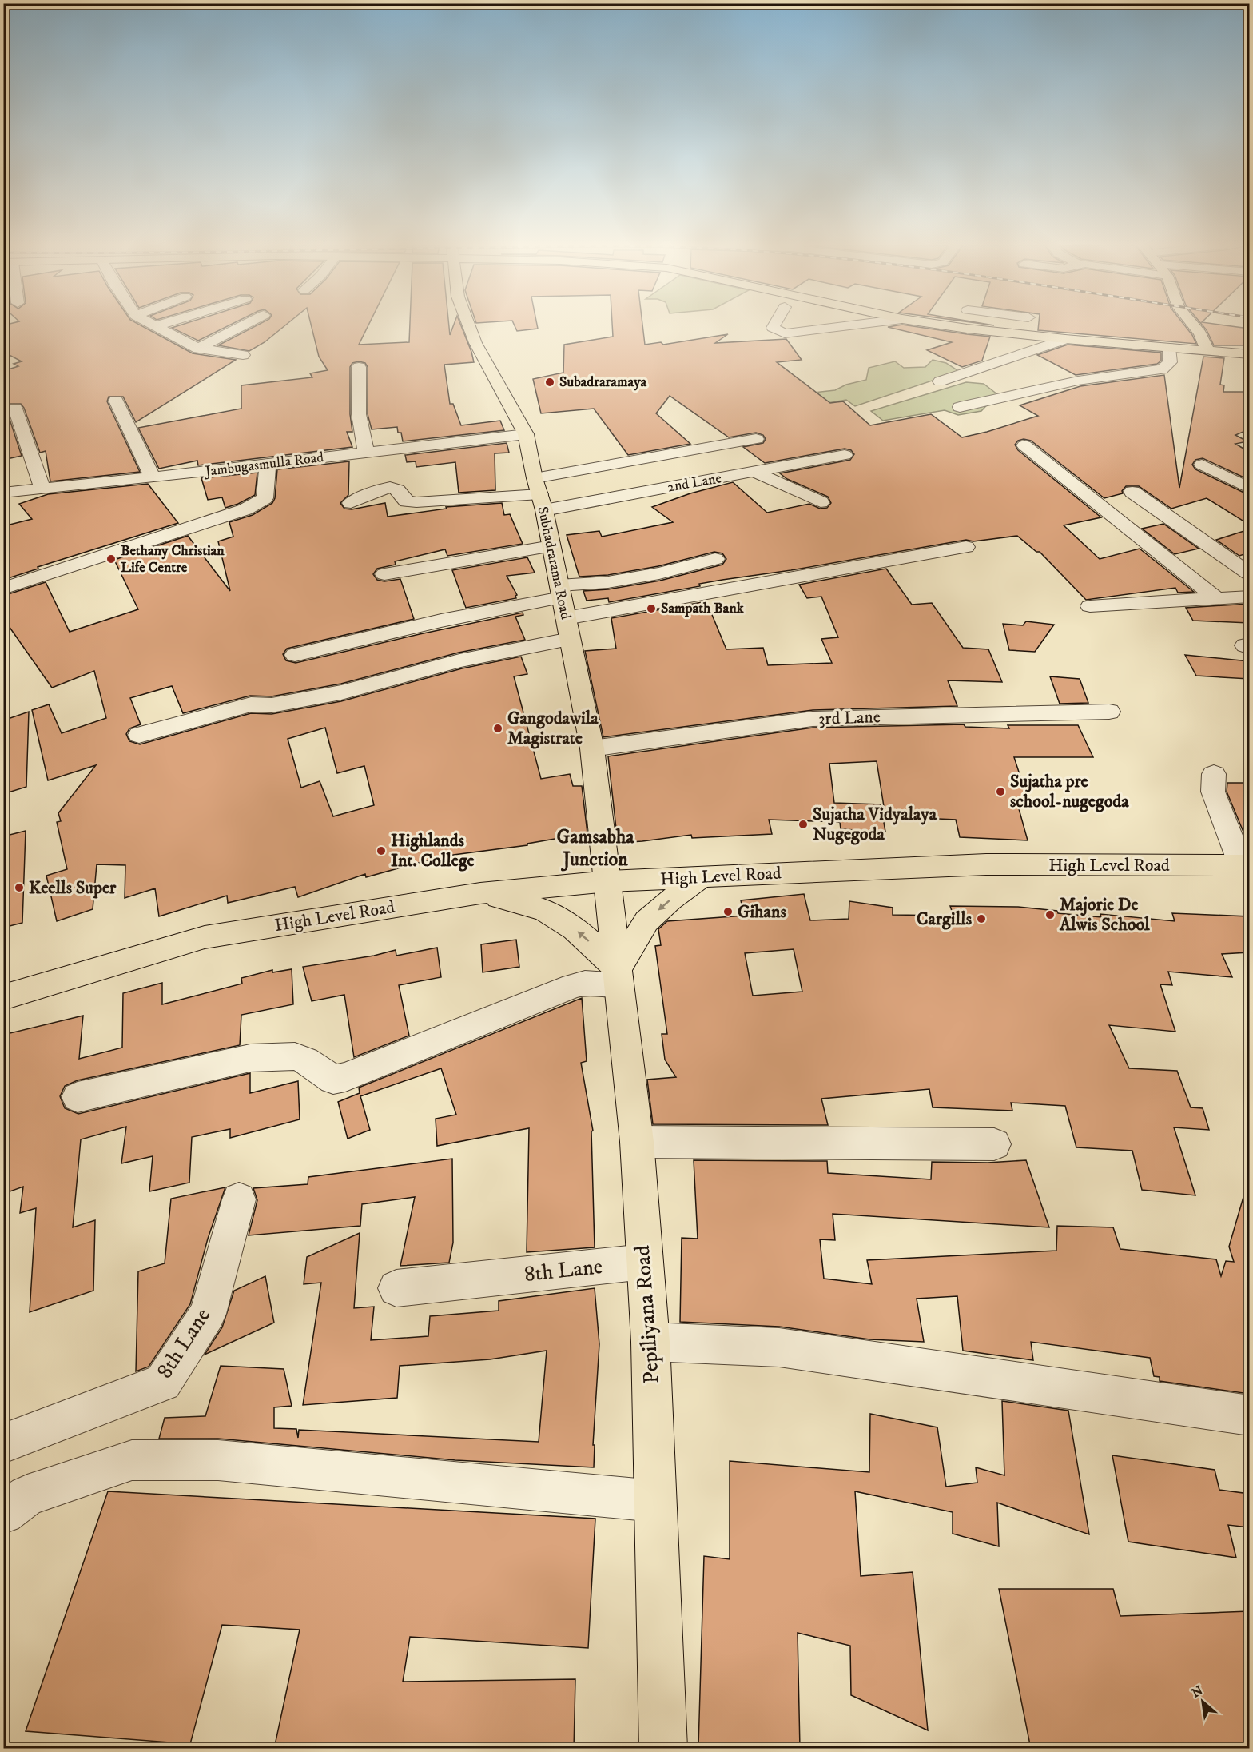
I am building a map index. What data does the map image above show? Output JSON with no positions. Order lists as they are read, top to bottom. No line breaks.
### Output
{"streets":{"main road":["Subhadrarama Road","High Level Road","Pepiliyana Road"],"street":["Jambugasmulla Road","2nd Lane","3rd Lane","8th Lane"]},"crossings":[["Jambugasmulla Road","Subhadrarama Road"],["2nd Lane","Subhadrarama Road"],["Subhadrarama Road","3rd Lane"],["Subhadrarama Road","High Level Road"],["Subhadrarama Road","Pepiliyana Road"],["High Level Road","Pepiliyana Road"],["8th Lane","Pepiliyana Road"]],"districts":["Gamsabha Junction"],"places":["Subadraramaya","Bethany Christian Life Centre","Sampath Bank","Gangodawila Magistrate","Sujatha pre school-nugegoda","Sujatha Vidyalaya Nugegoda","Highlands Int. College","Keells Super","Gihans","Majorie De Alwis School","Cargills"],"north":"top left"}
